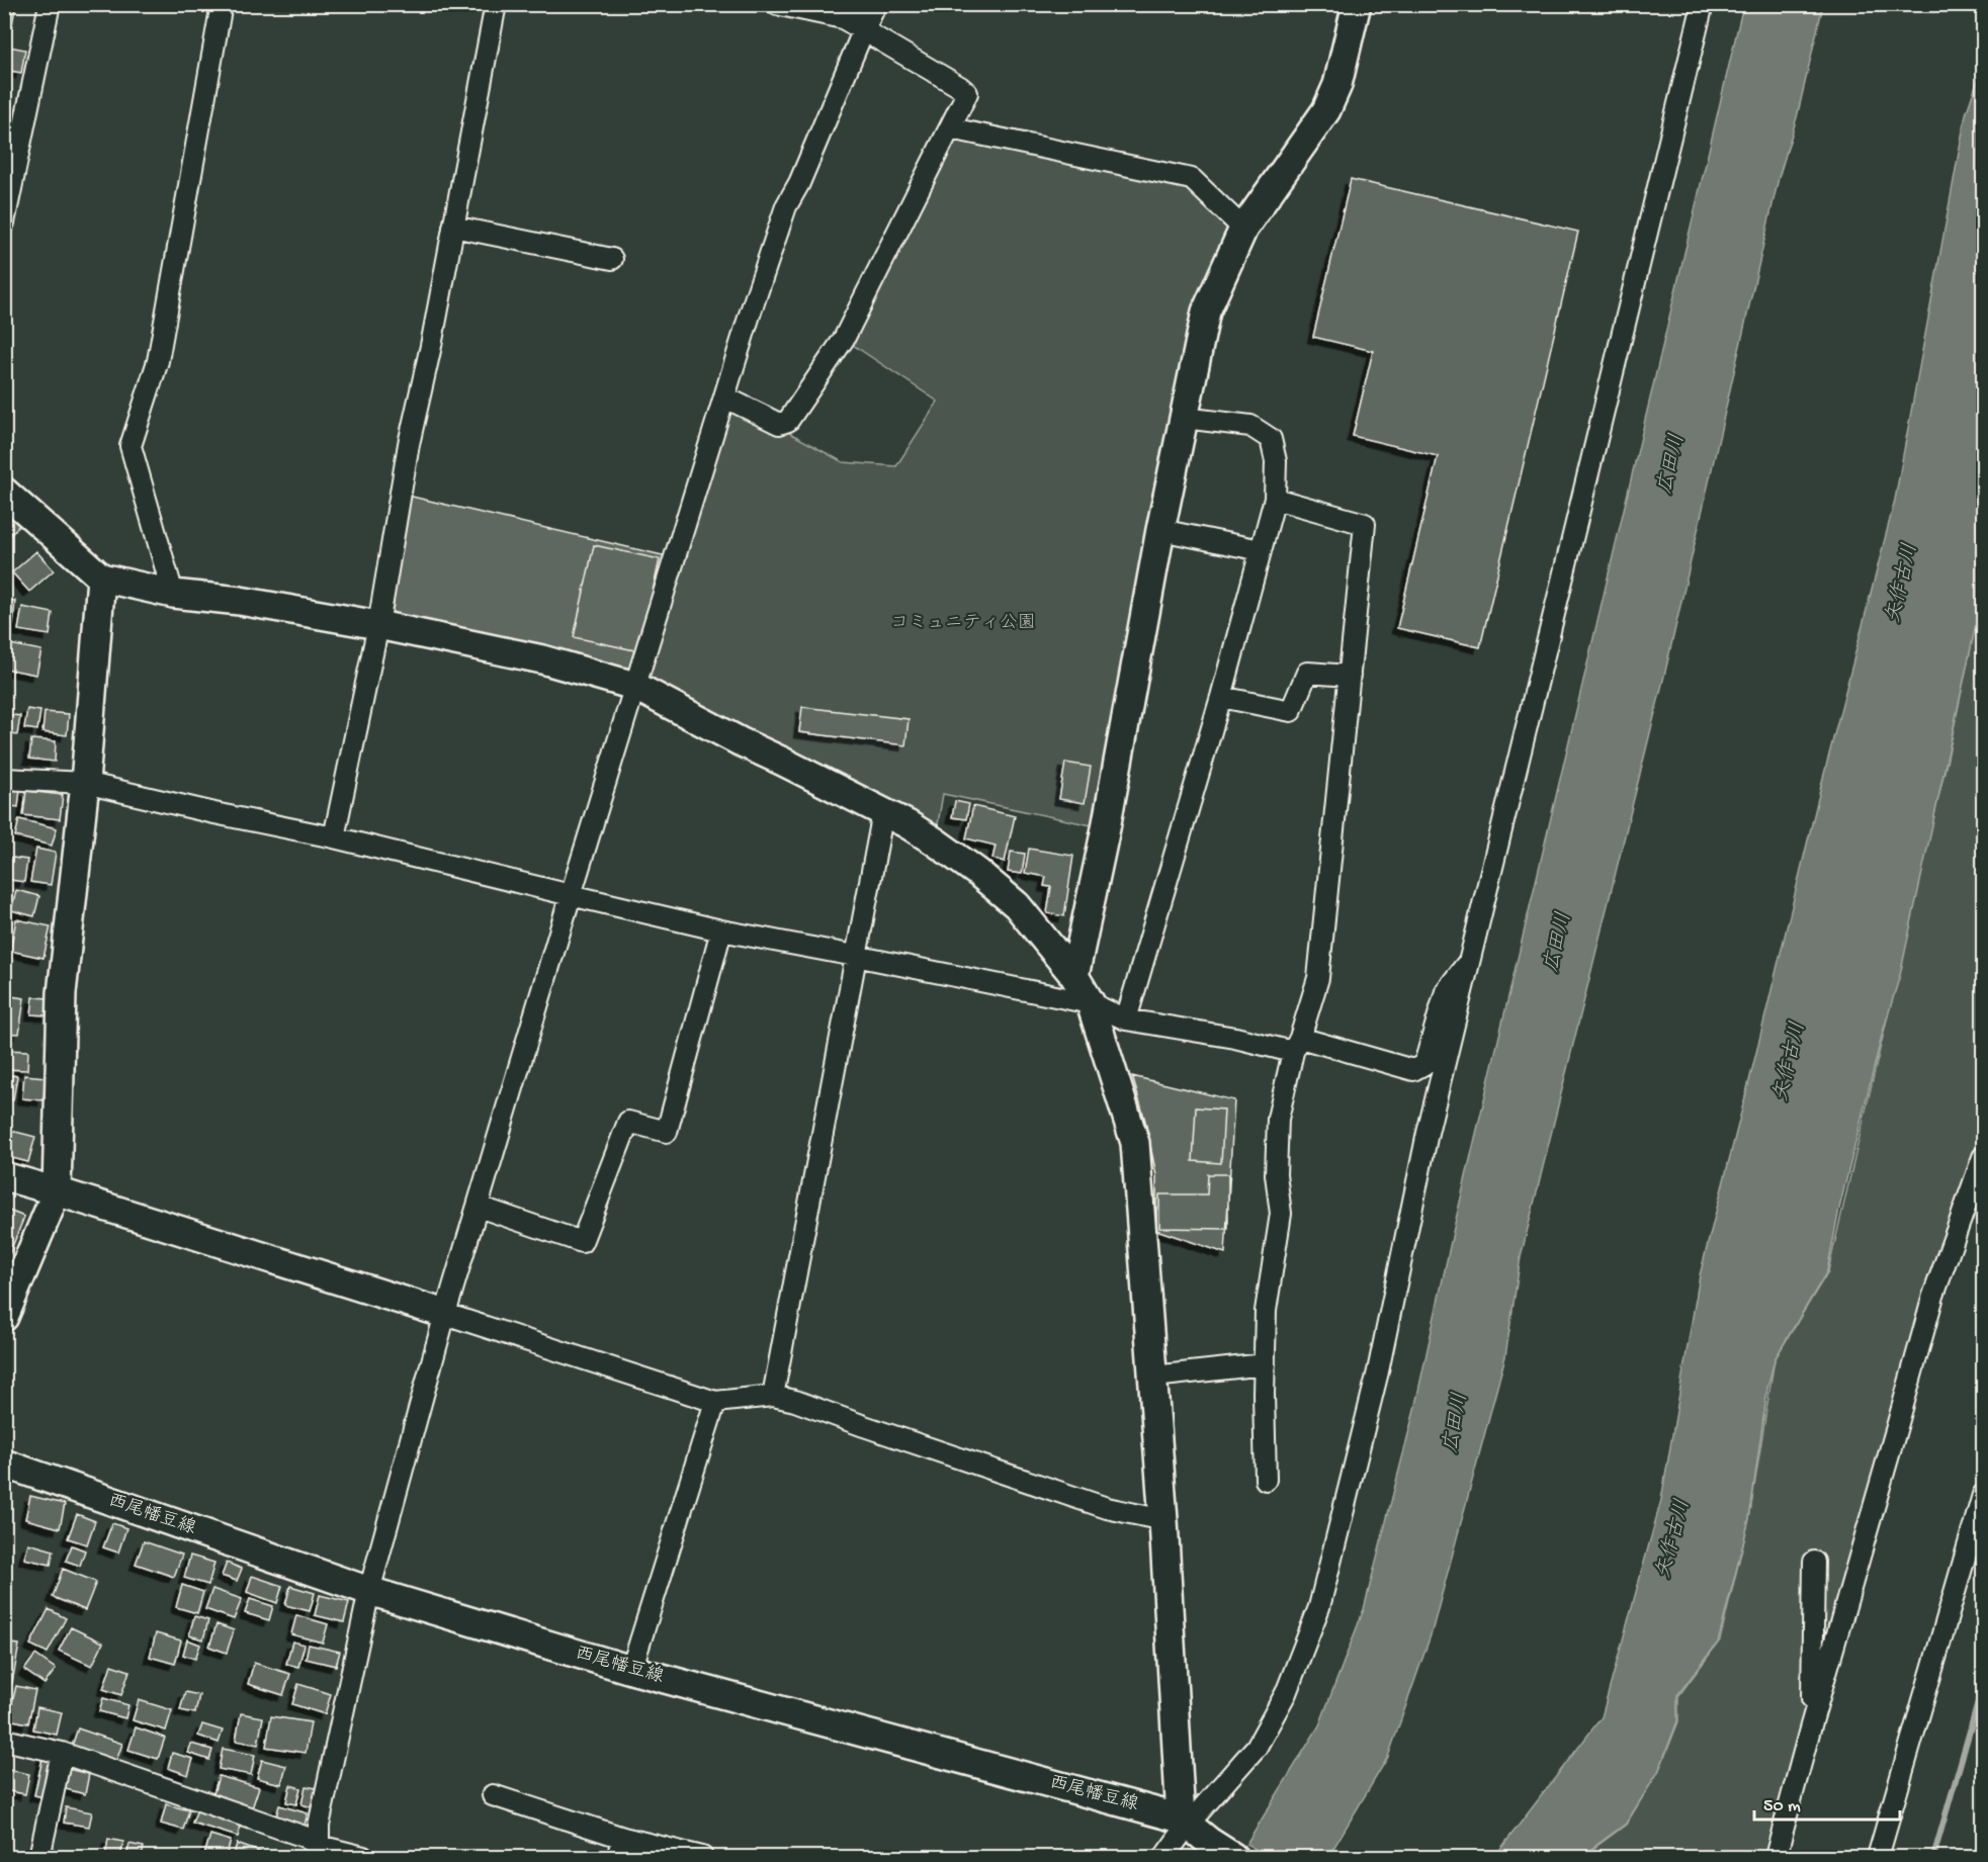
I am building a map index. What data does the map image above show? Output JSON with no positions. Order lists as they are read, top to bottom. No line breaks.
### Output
{"streets":{"street":["西尾幡豆線"]},"water":["広田川","矢作古川"],"parks":["コミュニティ公園"],"scale_bar":"50 m"}
